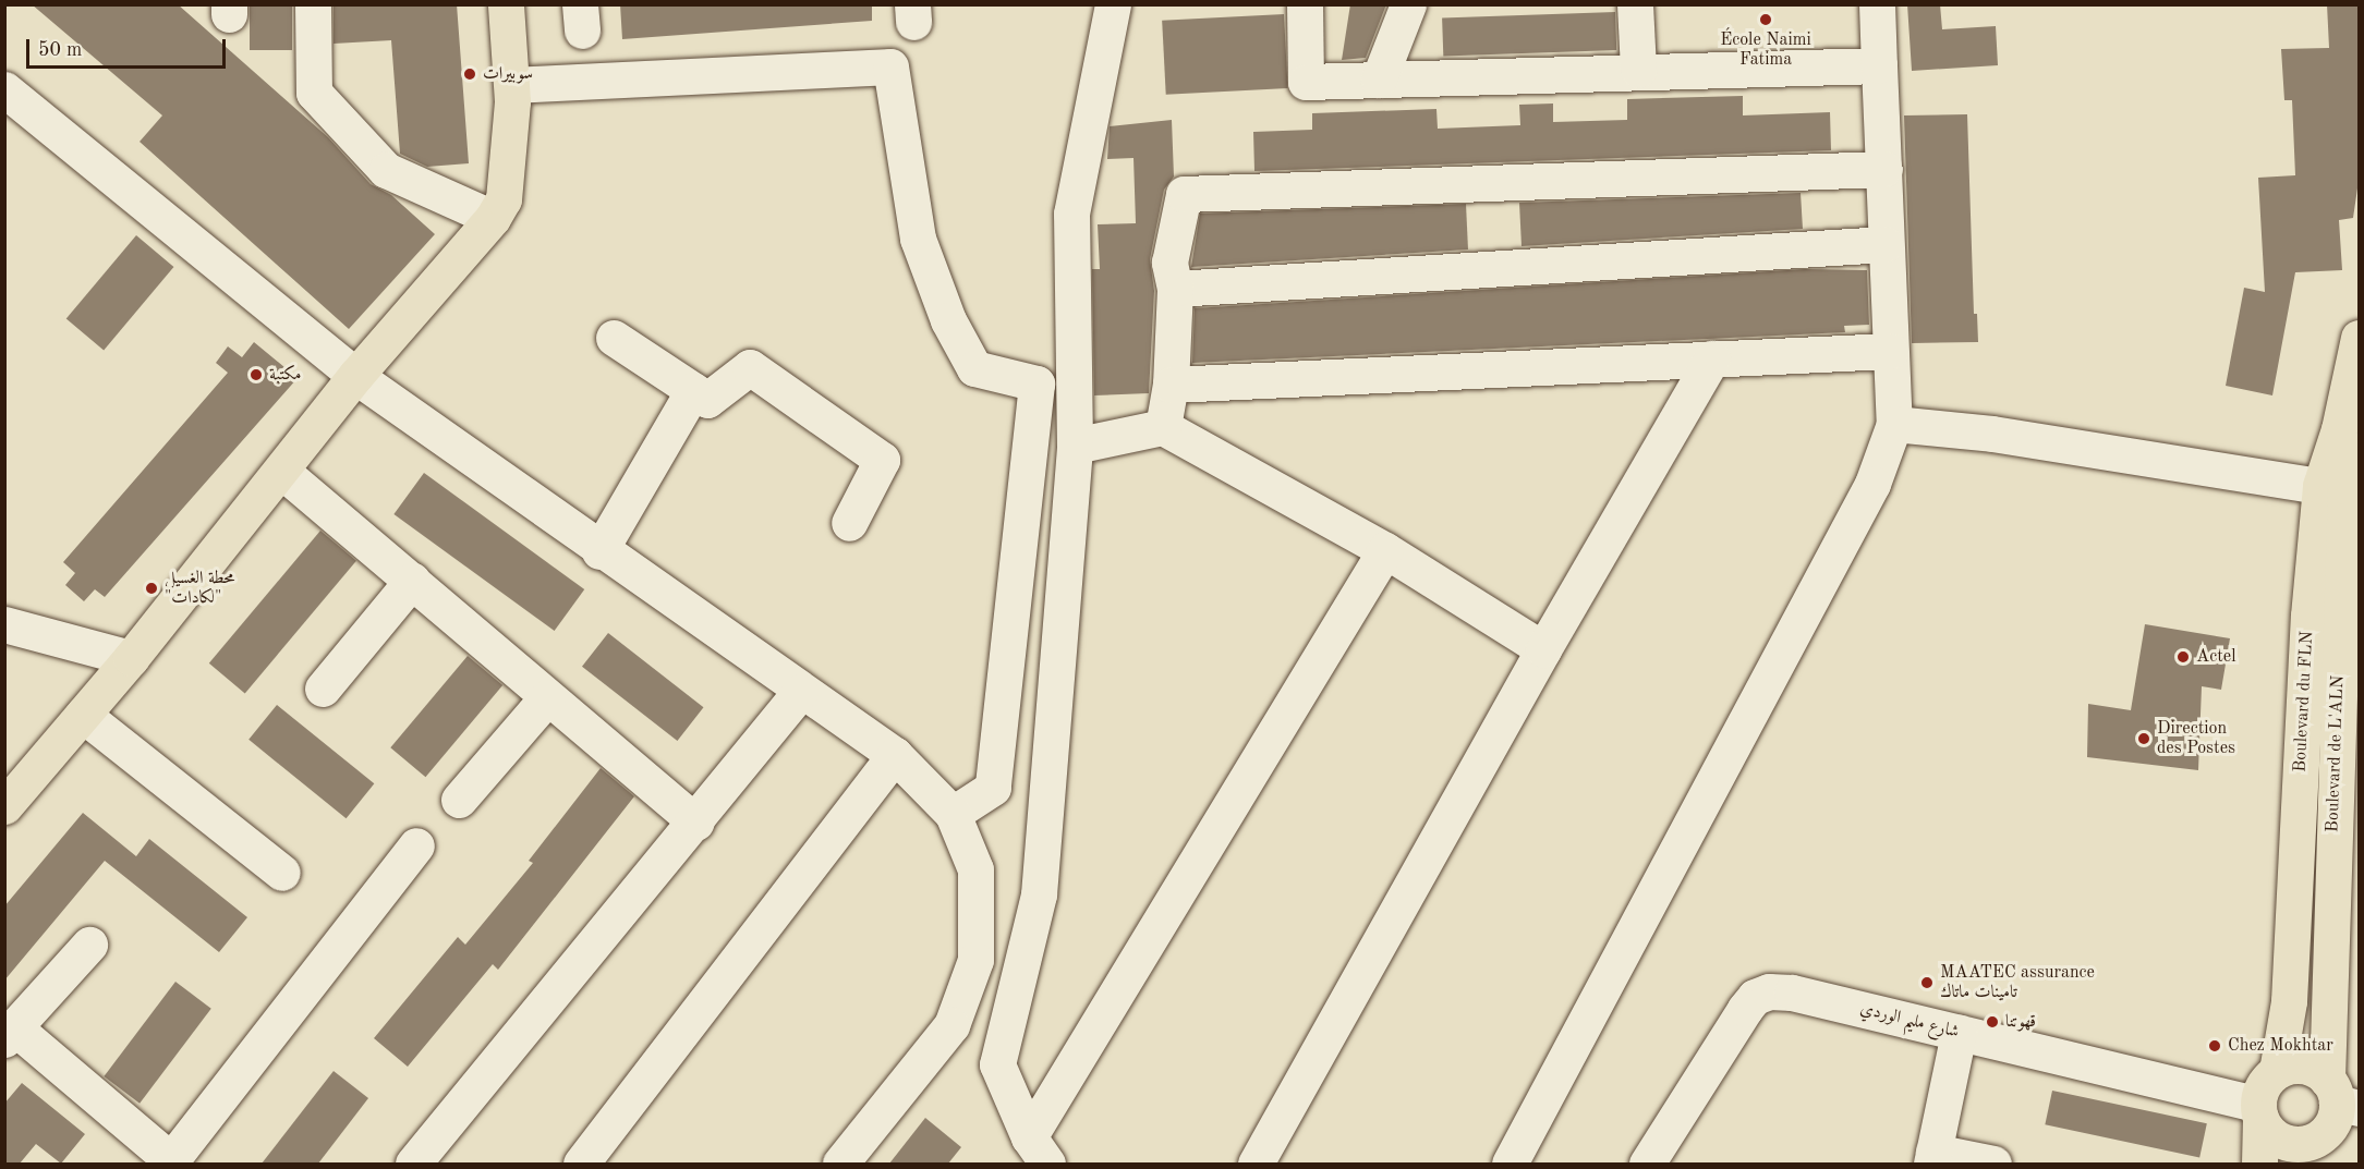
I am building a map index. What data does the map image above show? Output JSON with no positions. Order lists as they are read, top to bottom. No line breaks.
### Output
{"streets":{"main road":["Boulevard du FLN","Boulevard de L'ALN"],"street":["شارع مليم الوردي"]},"crossings":[["Boulevard du FLN","Boulevard de L'ALN"],["Boulevard du FLN","شارع مليم الوردي"],["Boulevard de L'ALN","شارع مليم الوردي"]],"places":["École Naimi Fatima","سوبيرات","مكتبة","محطة الغسيل \"لكادات\"","Actel","Direction des Postes","MAATEC assurance تامينات ماتاك","قهوتنا","Chez Mokhtar"],"scale_bar":"50 m"}
